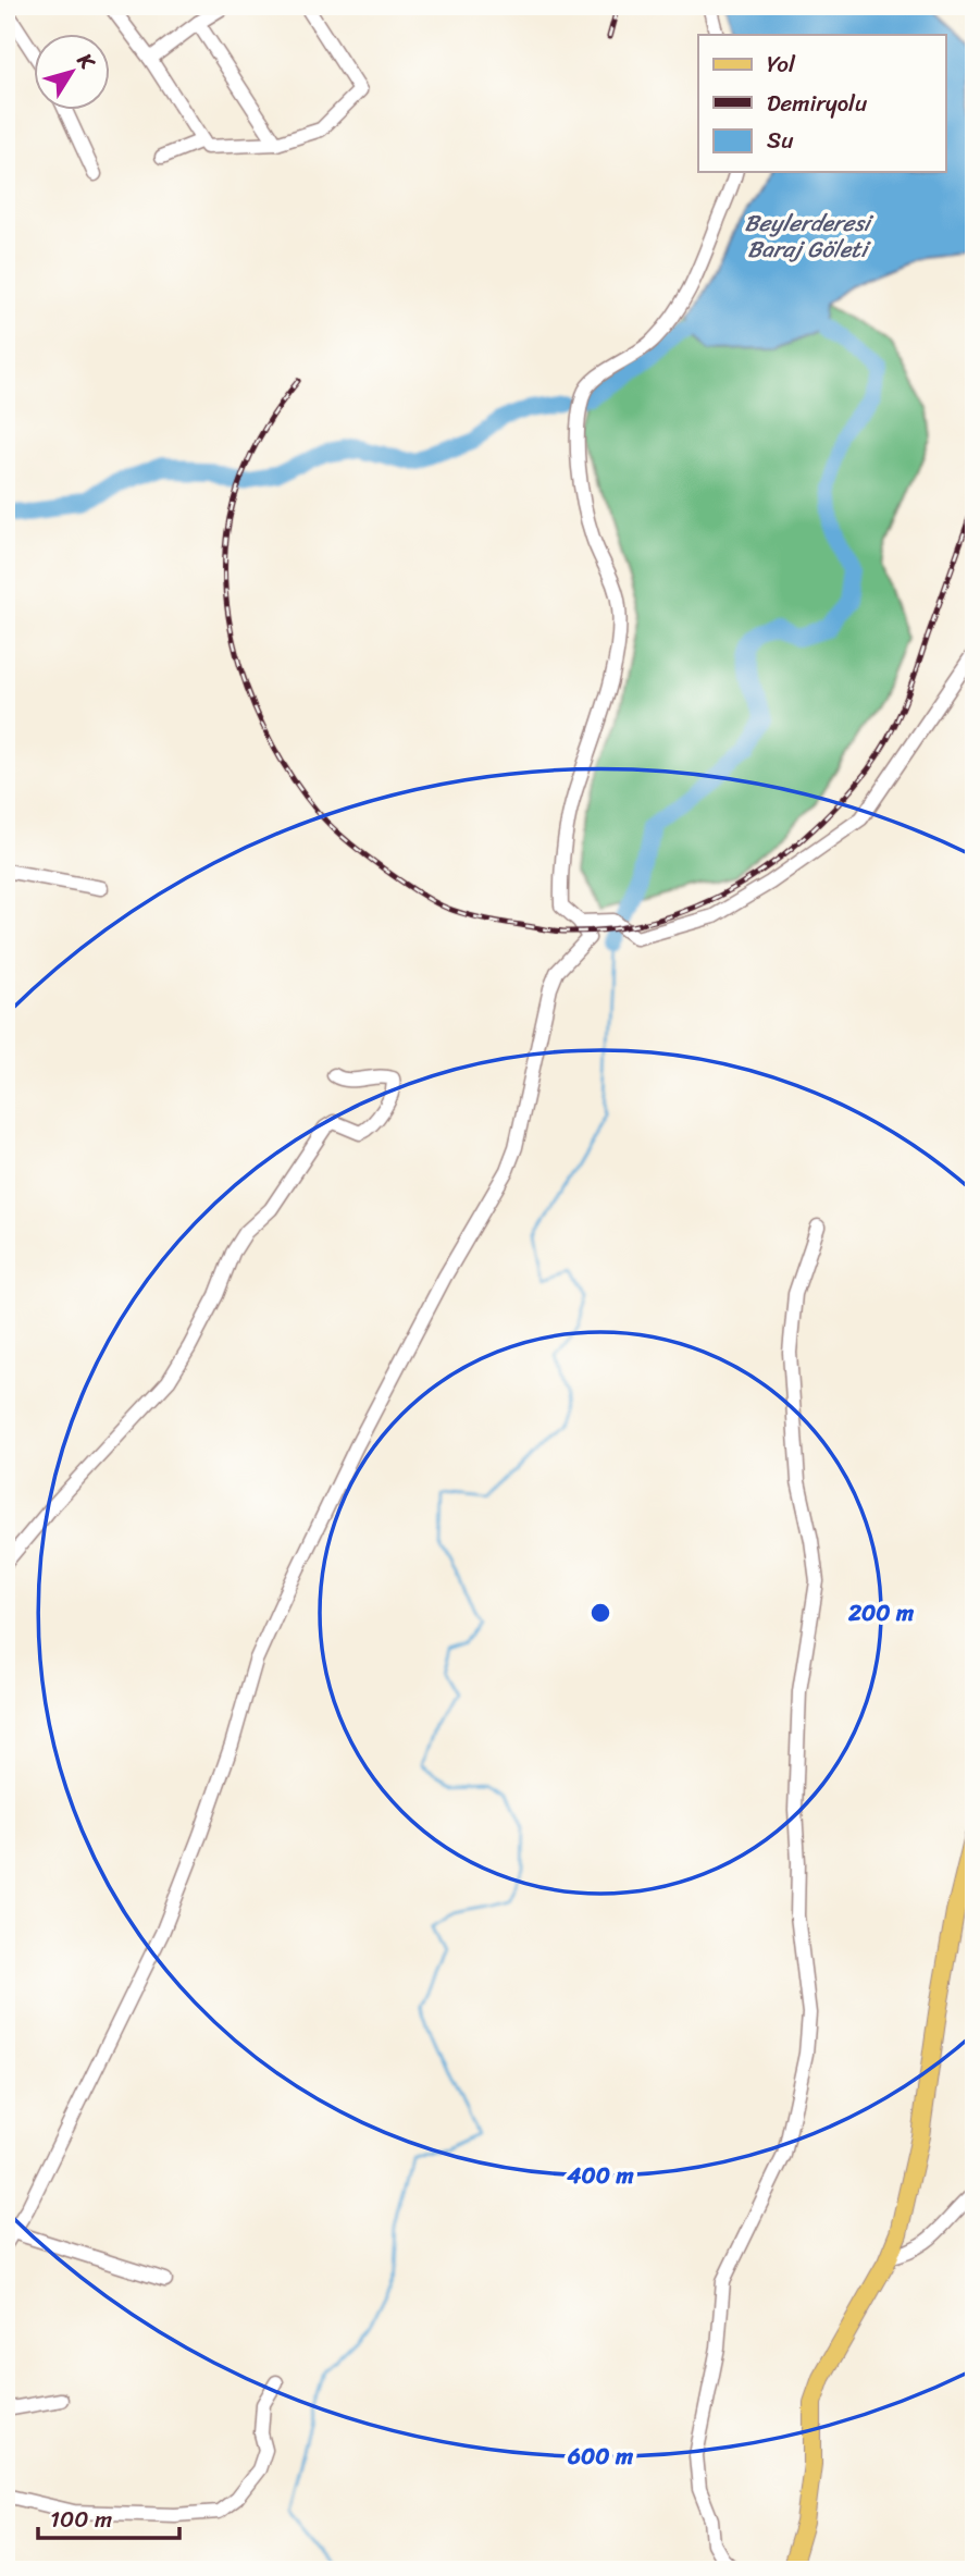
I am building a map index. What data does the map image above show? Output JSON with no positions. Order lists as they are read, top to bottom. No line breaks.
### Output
{"water":["Beylerderesi Baraj Göleti"],"legend":["Yol","Demiryolu","Su"],"scale_bar":"100 m","north":"top right","rings":["200 m","400 m","600 m"]}
